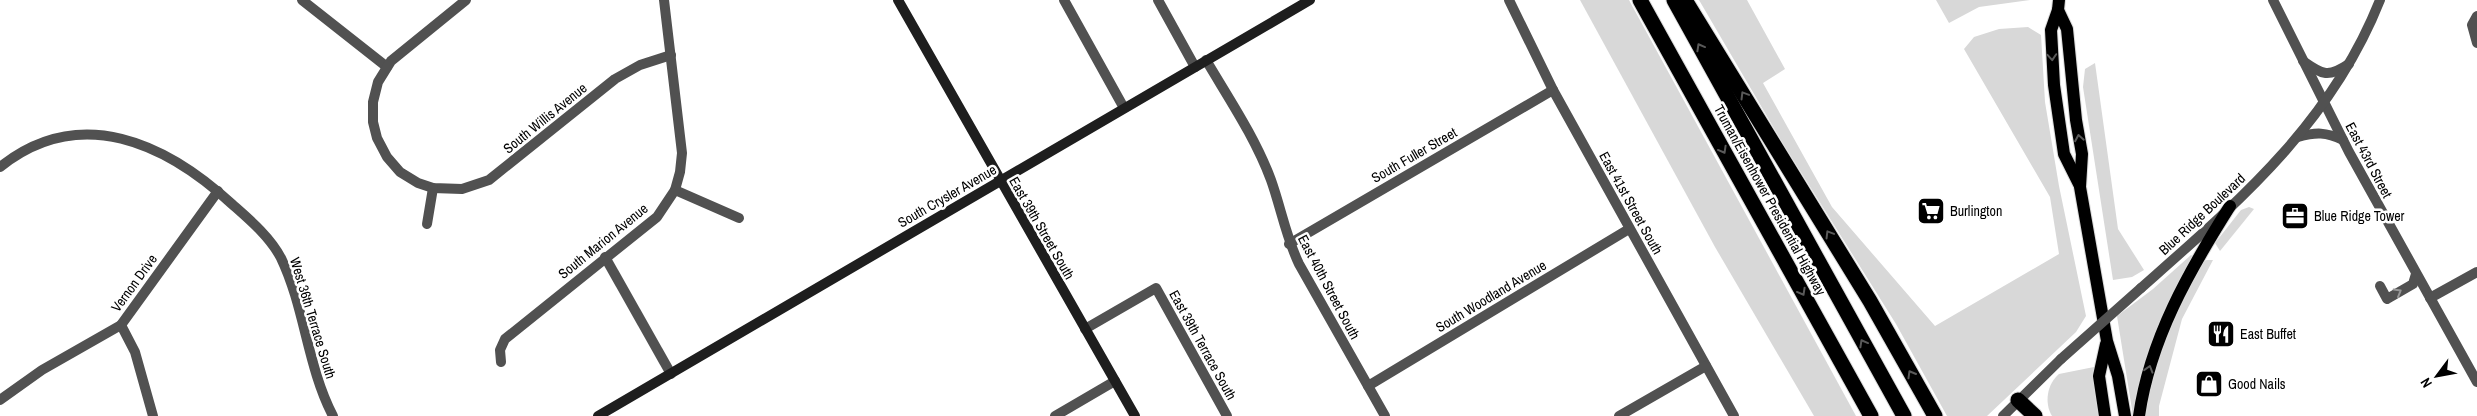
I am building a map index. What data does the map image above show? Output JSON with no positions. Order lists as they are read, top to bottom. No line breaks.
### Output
{"streets":{"highway":["Truman/Eisenhower Presidential Highway"],"main road":["South Crysler Avenue","East 39th Street South"],"street":["South Willis Avenue","South Fuller Street","East 43rd Street","East 41st Street South","Blue Ridge Boulevard","South Marion Avenue","Vernon Drive","East 40th Street South","South Woodland Avenue","West 36th Terrace South","East 39th Terrace South"]},"crossings":[["South Willis Avenue","South Marion Avenue"],["South Fuller Street","East 41st Street South"],["South Fuller Street","East 40th Street South"],["East 43rd Street","Blue Ridge Boulevard"],["South Crysler Avenue","East 39th Street South"],["South Crysler Avenue","East 40th Street South"],["East 41st Street South","South Woodland Avenue"],["East 39th Street South","East 39th Terrace South"],["Vernon Drive","West 36th Terrace South"],["East 40th Street South","South Woodland Avenue"]],"places":{"supermarket":["Burlington"],"office":["Blue Ridge Tower"],"restaurant":["East Buffet"],"shop":["Good Nails"]},"north":"bottom left"}
